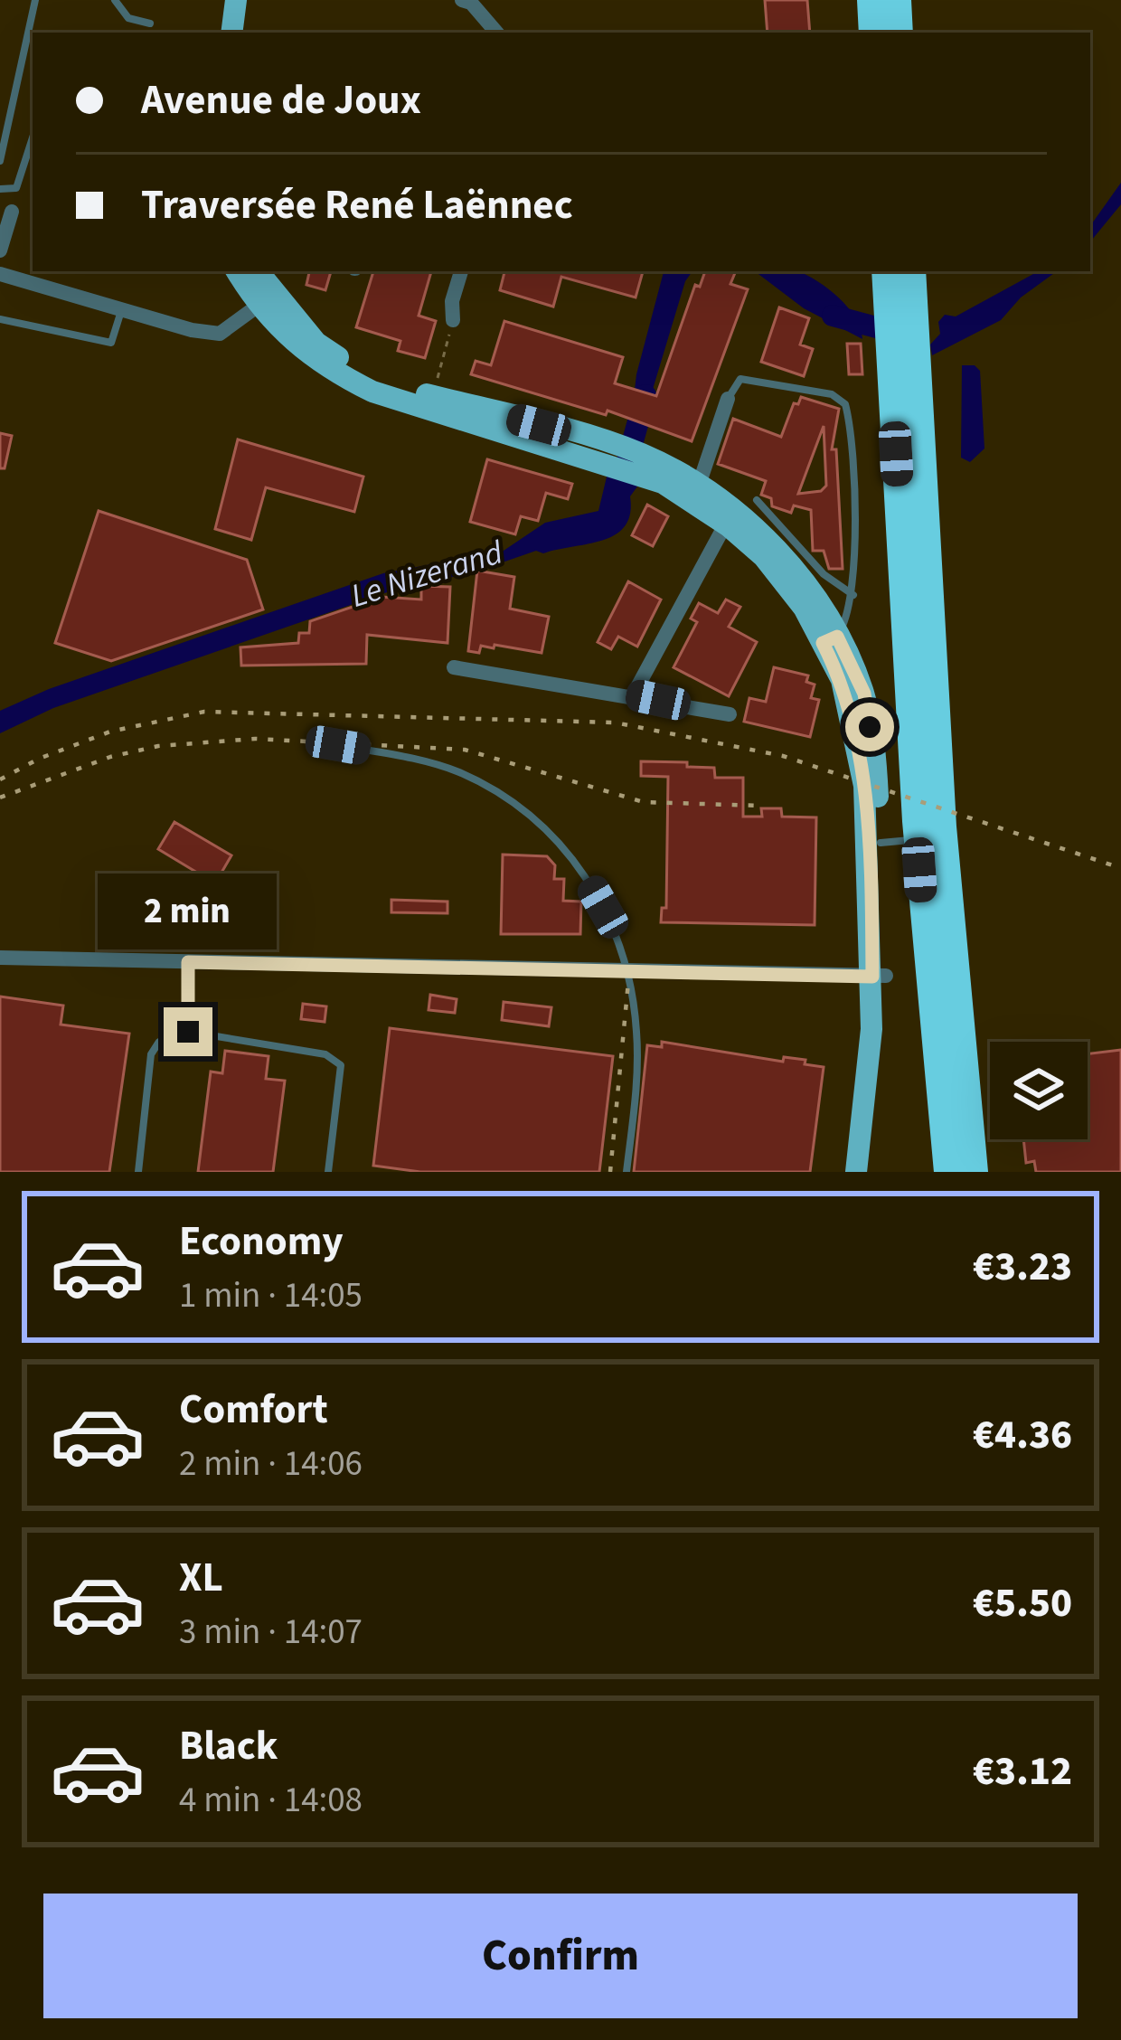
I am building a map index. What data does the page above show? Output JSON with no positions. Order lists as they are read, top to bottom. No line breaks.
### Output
{"water":["Le Nizerand"],"page":{"banner":["Avenue de Joux","Traversée René Laënnec"],"bubble":"2 min","list":[{"name":"Economy","note":"1 min · 14:05","value":"€3.23"},{"name":"Comfort","note":"2 min · 14:06","value":"€4.36"},{"name":"XL","note":"3 min · 14:07","value":"€5.50"},{"name":"Black","note":"4 min · 14:08","value":"€3.12"}],"buttons":"Confirm"}}
